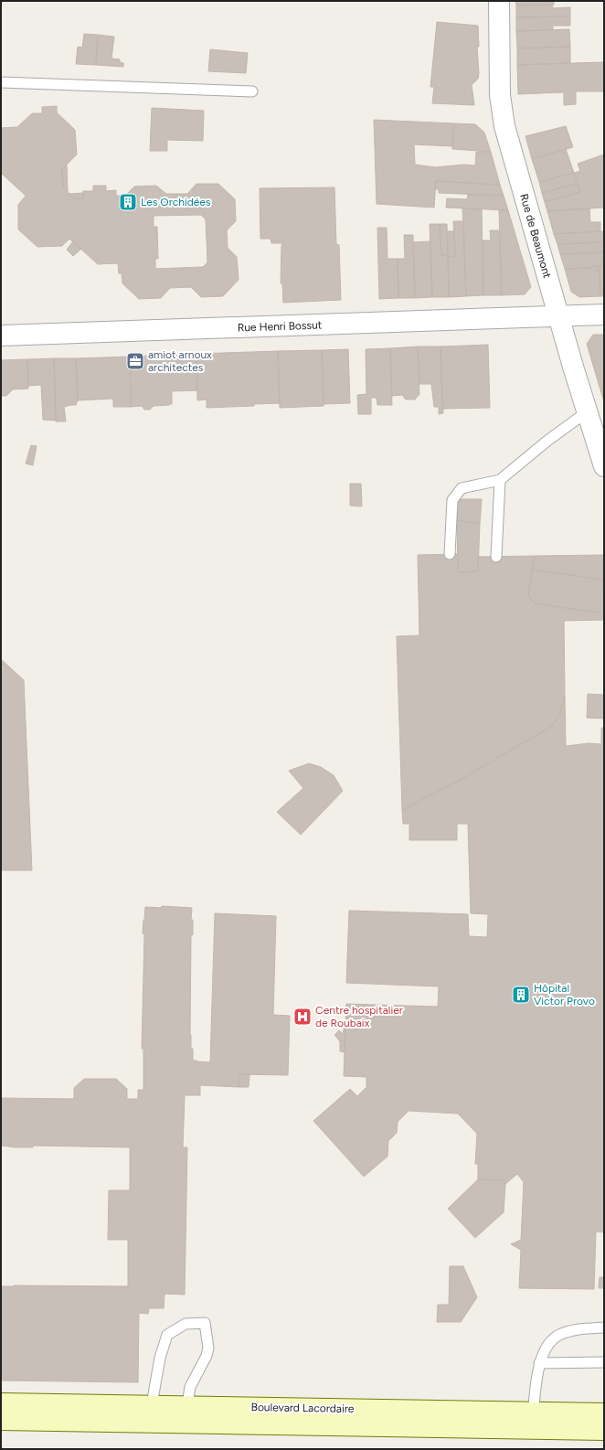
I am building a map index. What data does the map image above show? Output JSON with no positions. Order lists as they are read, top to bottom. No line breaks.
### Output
{"streets":{"street":["Rue de Beaumont","Rue Henri Bossut","Boulevard Lacordaire"]},"crossings":[["Rue de Beaumont","Rue Henri Bossut"]],"places":{"building":["Les Orchidées","Hôpital Victor Provo"],"office":["amiot arnoux architectes"],"hospital":["Centre hospitalier de Roubaix"]}}
